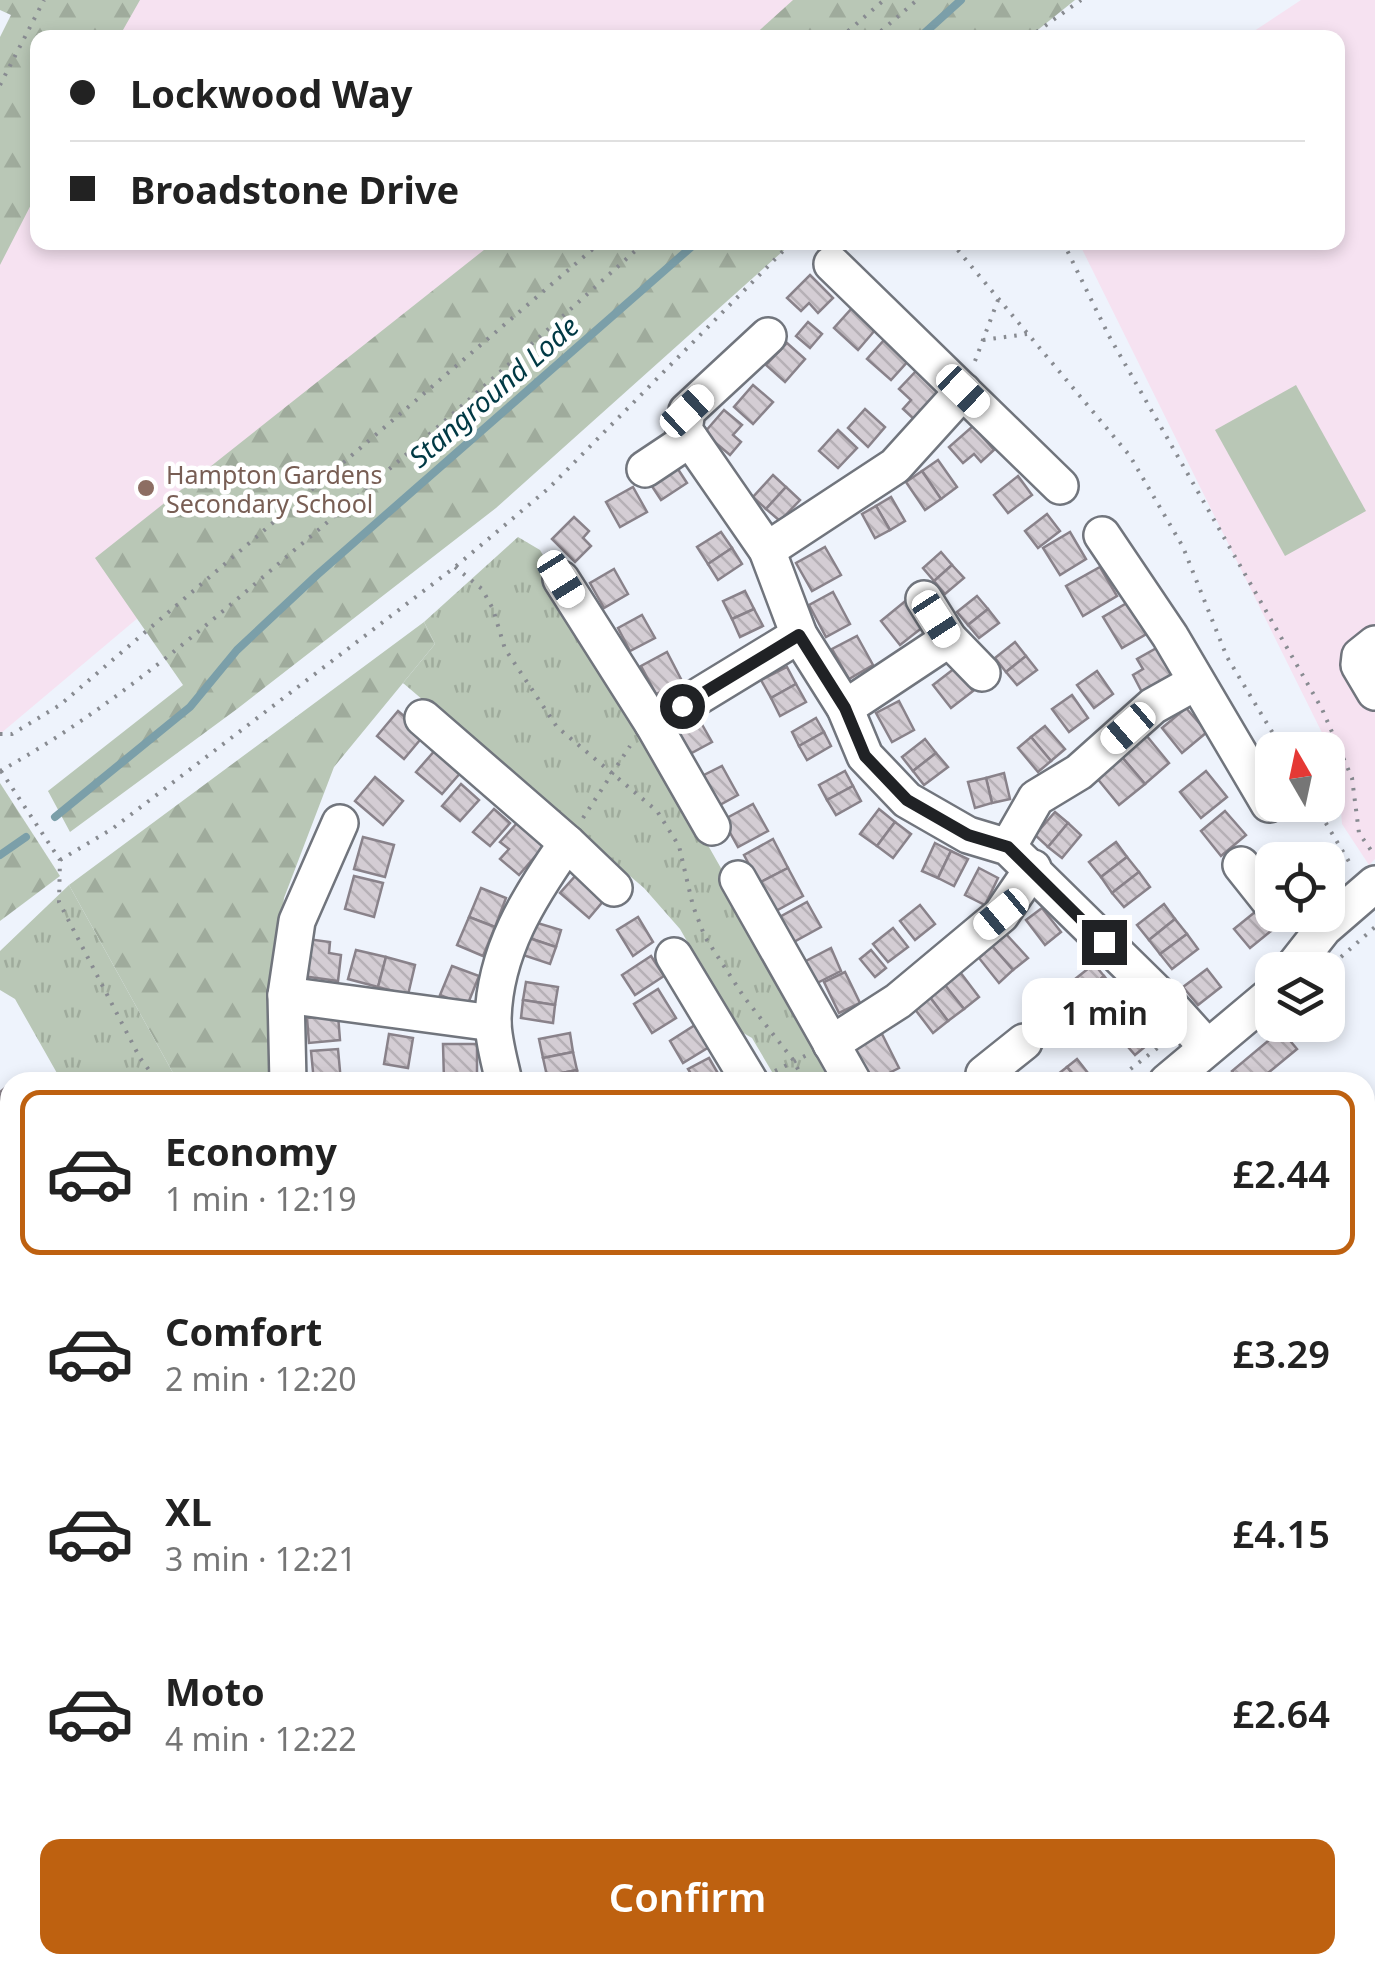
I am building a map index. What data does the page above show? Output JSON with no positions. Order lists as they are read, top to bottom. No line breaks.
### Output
{"water":["Stanground Lode"],"places":["Hampton Gardens Secondary School"],"north":"top","page":{"banner":["Lockwood Way","Broadstone Drive"],"bubble":"1 min","list":[{"name":"Economy","note":"1 min · 12:19","value":"£2.44"},{"name":"Comfort","note":"2 min · 12:20","value":"£3.29"},{"name":"XL","note":"3 min · 12:21","value":"£4.15"},{"name":"Moto","note":"4 min · 12:22","value":"£2.64"}],"buttons":"Confirm"}}
